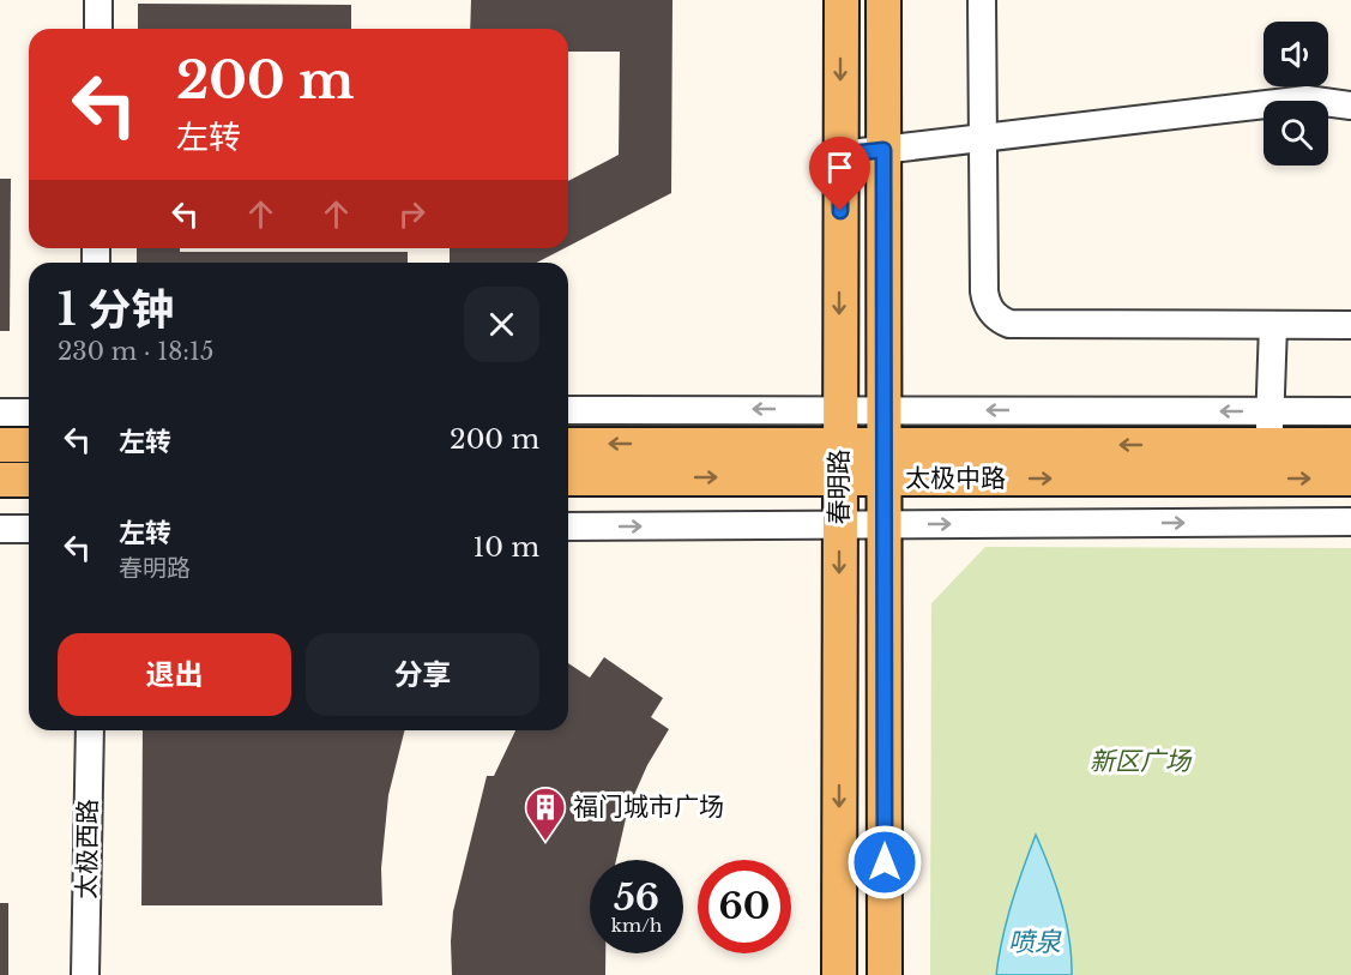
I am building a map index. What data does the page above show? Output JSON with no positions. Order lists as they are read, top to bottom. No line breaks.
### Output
{"streets":{"main road":["太极中路","春明路"],"street":["太极西路"]},"crossings":[["太极中路","春明路"]],"water":["喷泉"],"parks":["新区广场"],"places":{"building":["福门城市广场"]},"page":{"turn":["200 m","左转"],"heading":["1 分钟","230 m · 18:15"],"list":[{"name":"左转","value":"200 m"},{"name":"左转","note":"春明路","value":"10 m"}],"buttons":["退出","分享"],"speed":"56 km/h","limit":"60"}}
